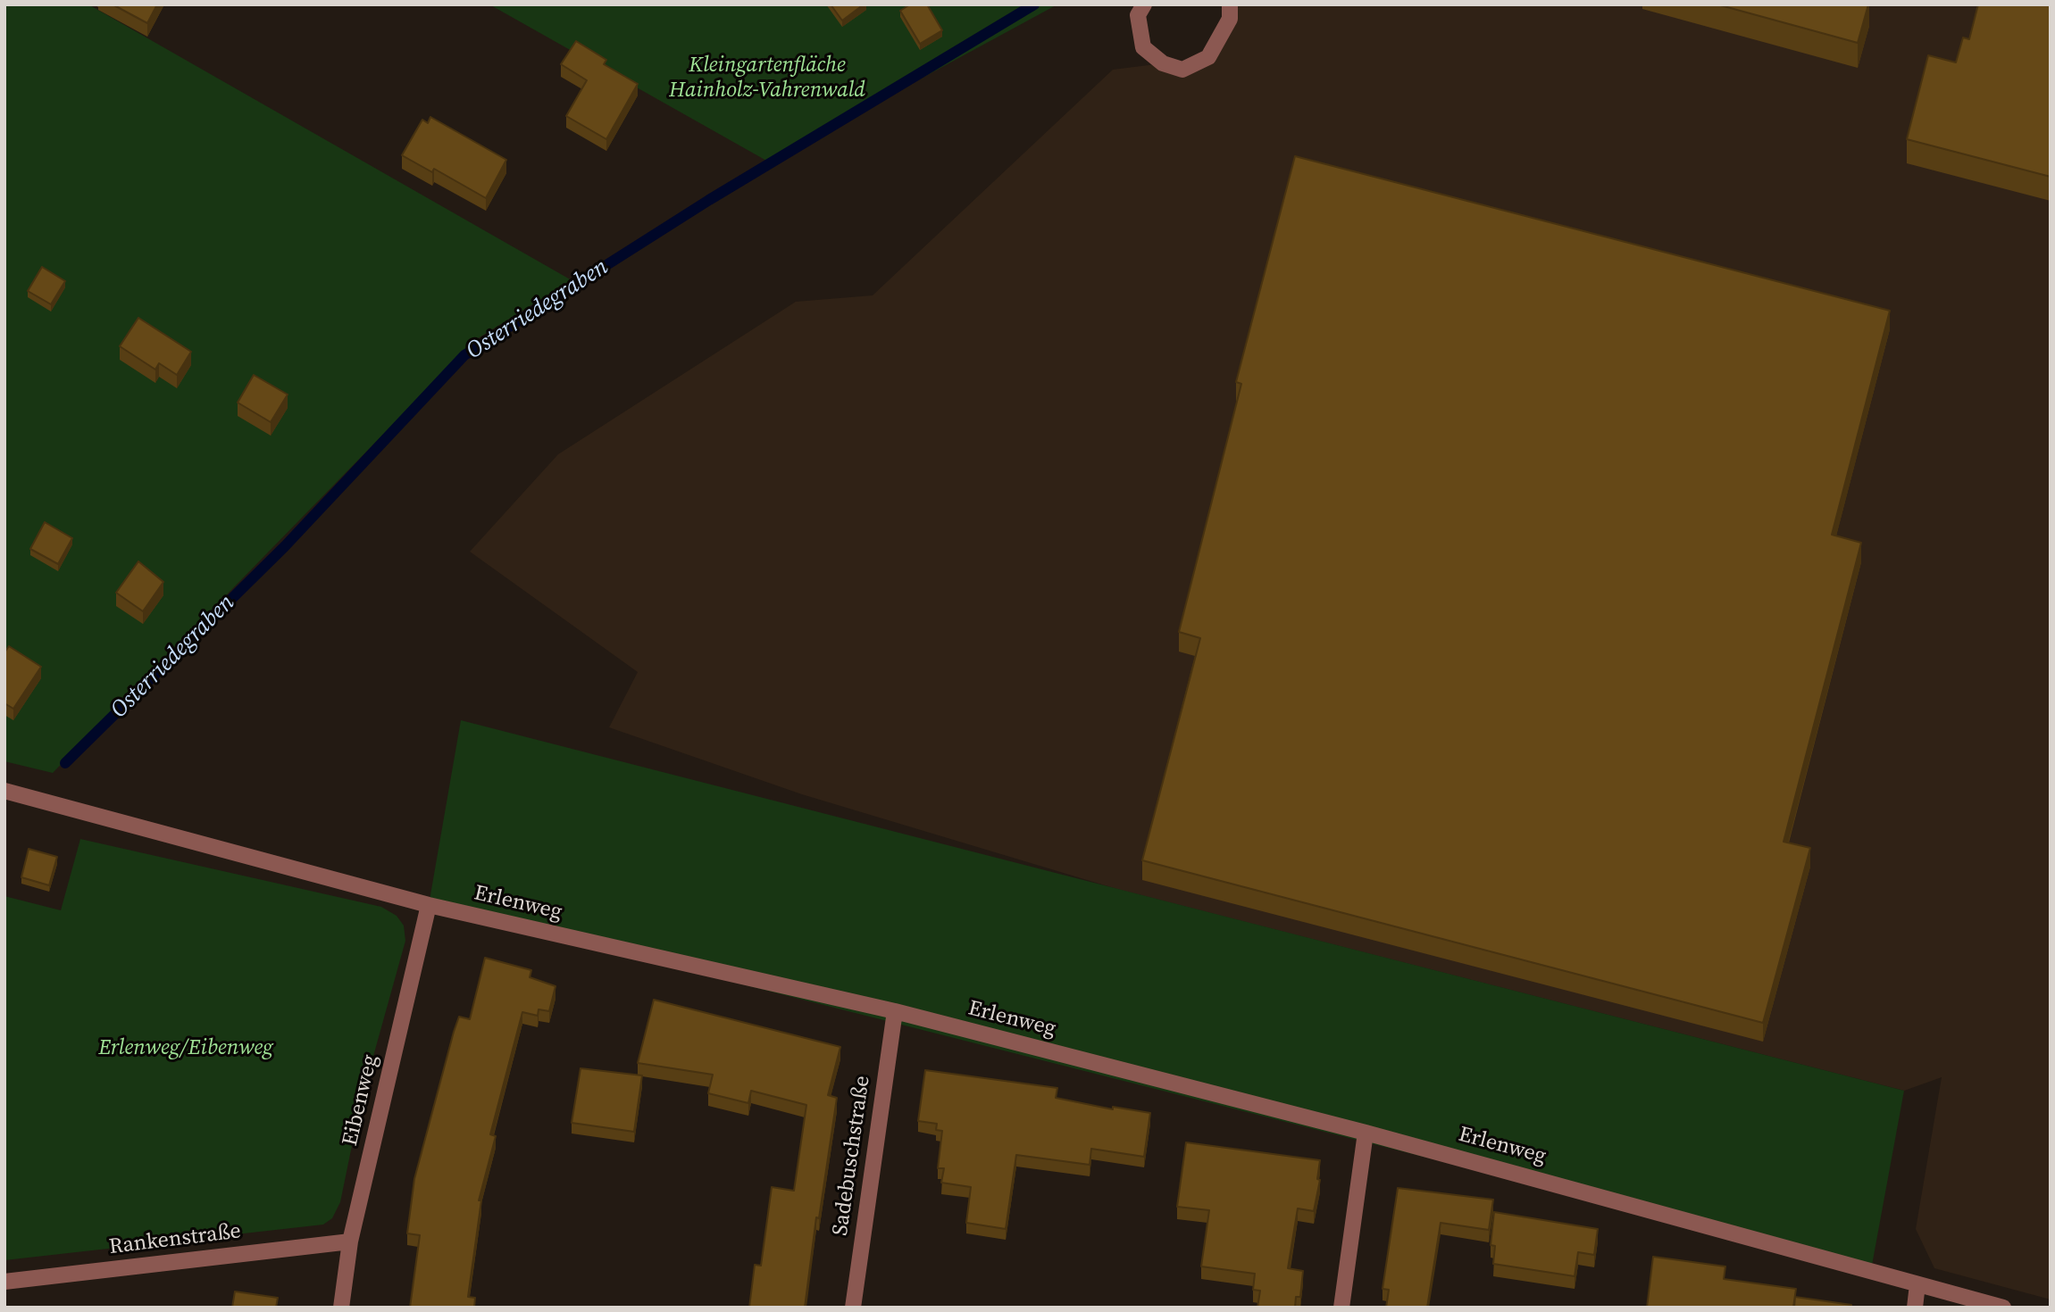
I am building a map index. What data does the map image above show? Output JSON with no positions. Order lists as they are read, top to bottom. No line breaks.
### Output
{"streets":{"street":["Erlenweg","Eibenweg","Sadebuschstraße","Rankenstraße"]},"crossings":[["Erlenweg","Eibenweg"],["Erlenweg","Sadebuschstraße"],["Eibenweg","Rankenstraße"]],"water":["Osterriedegraben"],"parks":["Kleingartenfläche Hainholz-Vahrenwald","Erlenweg/Eibenweg"]}
